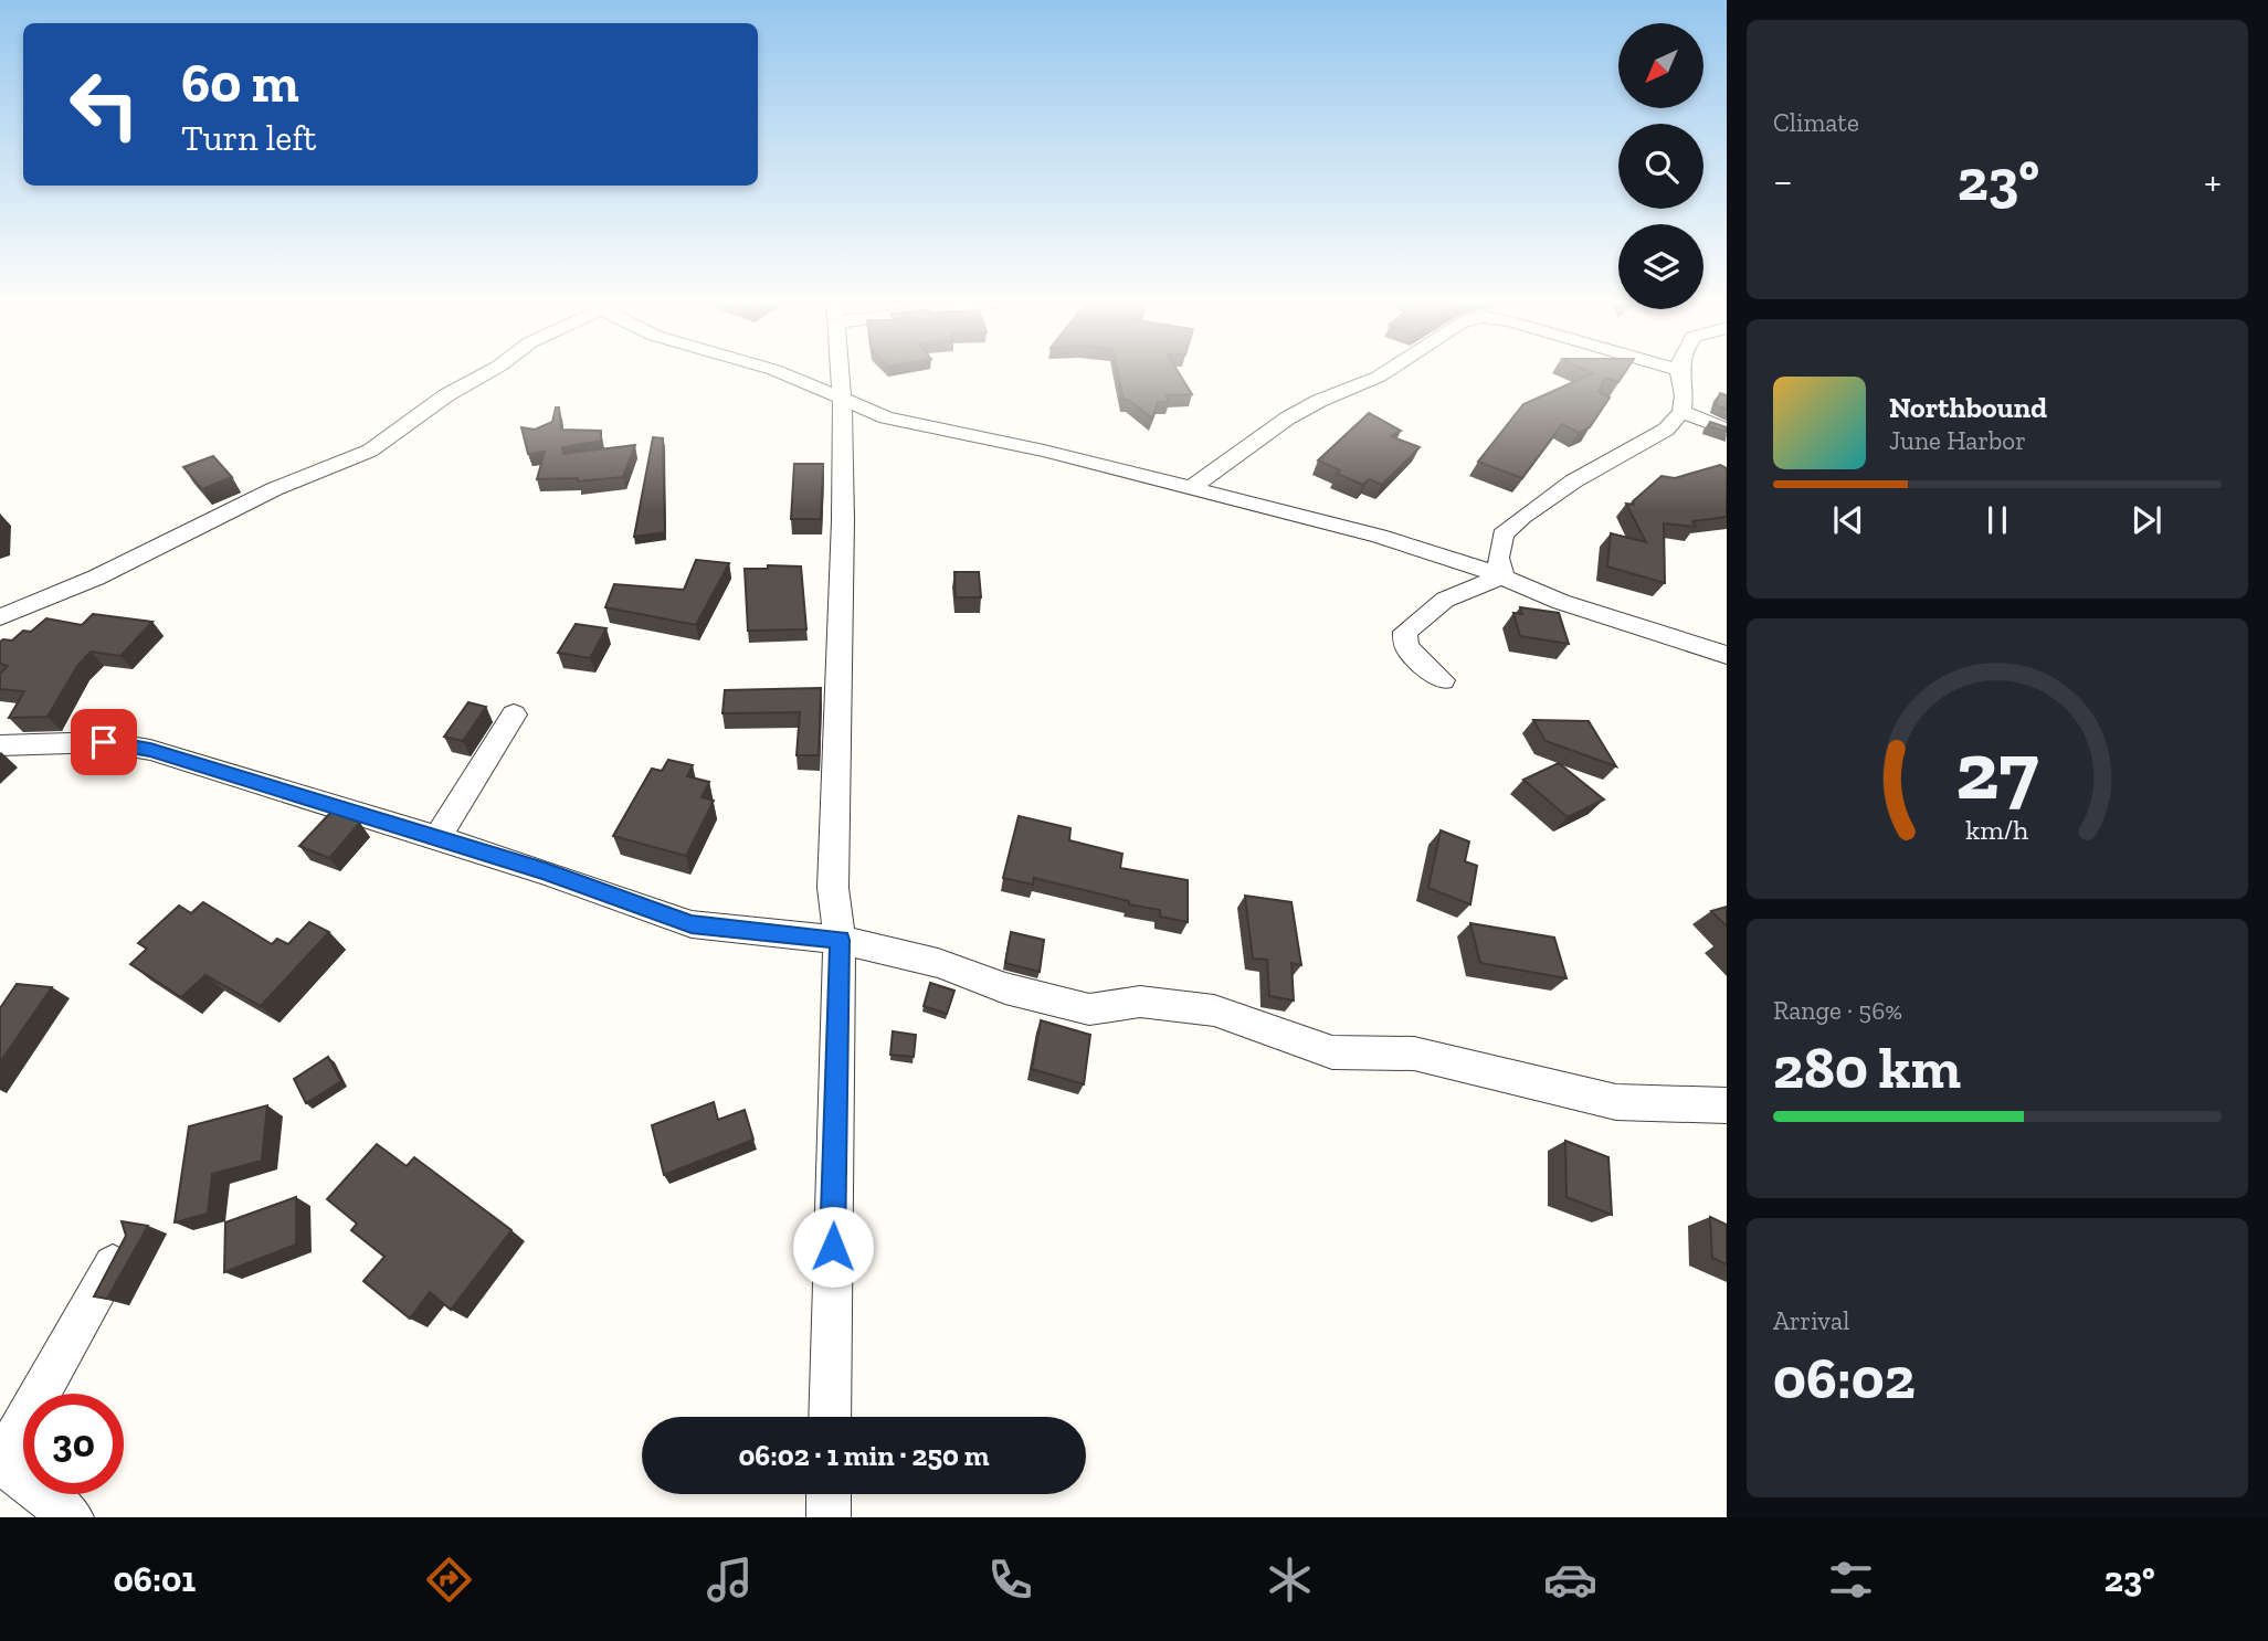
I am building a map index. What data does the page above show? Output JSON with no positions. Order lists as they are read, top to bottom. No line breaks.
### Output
{"north":"bottom left","page":{"tile":["Climate",["Range · 56%","280 km"],["Arrival","06:02"]],"turn":["60 m","Turn left"],"heat":["−","23°","+"],"song":["Northbound","June Harbor"],"limit":"30","trip":"06:02 · 1 min · 250 m","tabs":["06:01","23°"],"gauge":["27","km/h"]}}
